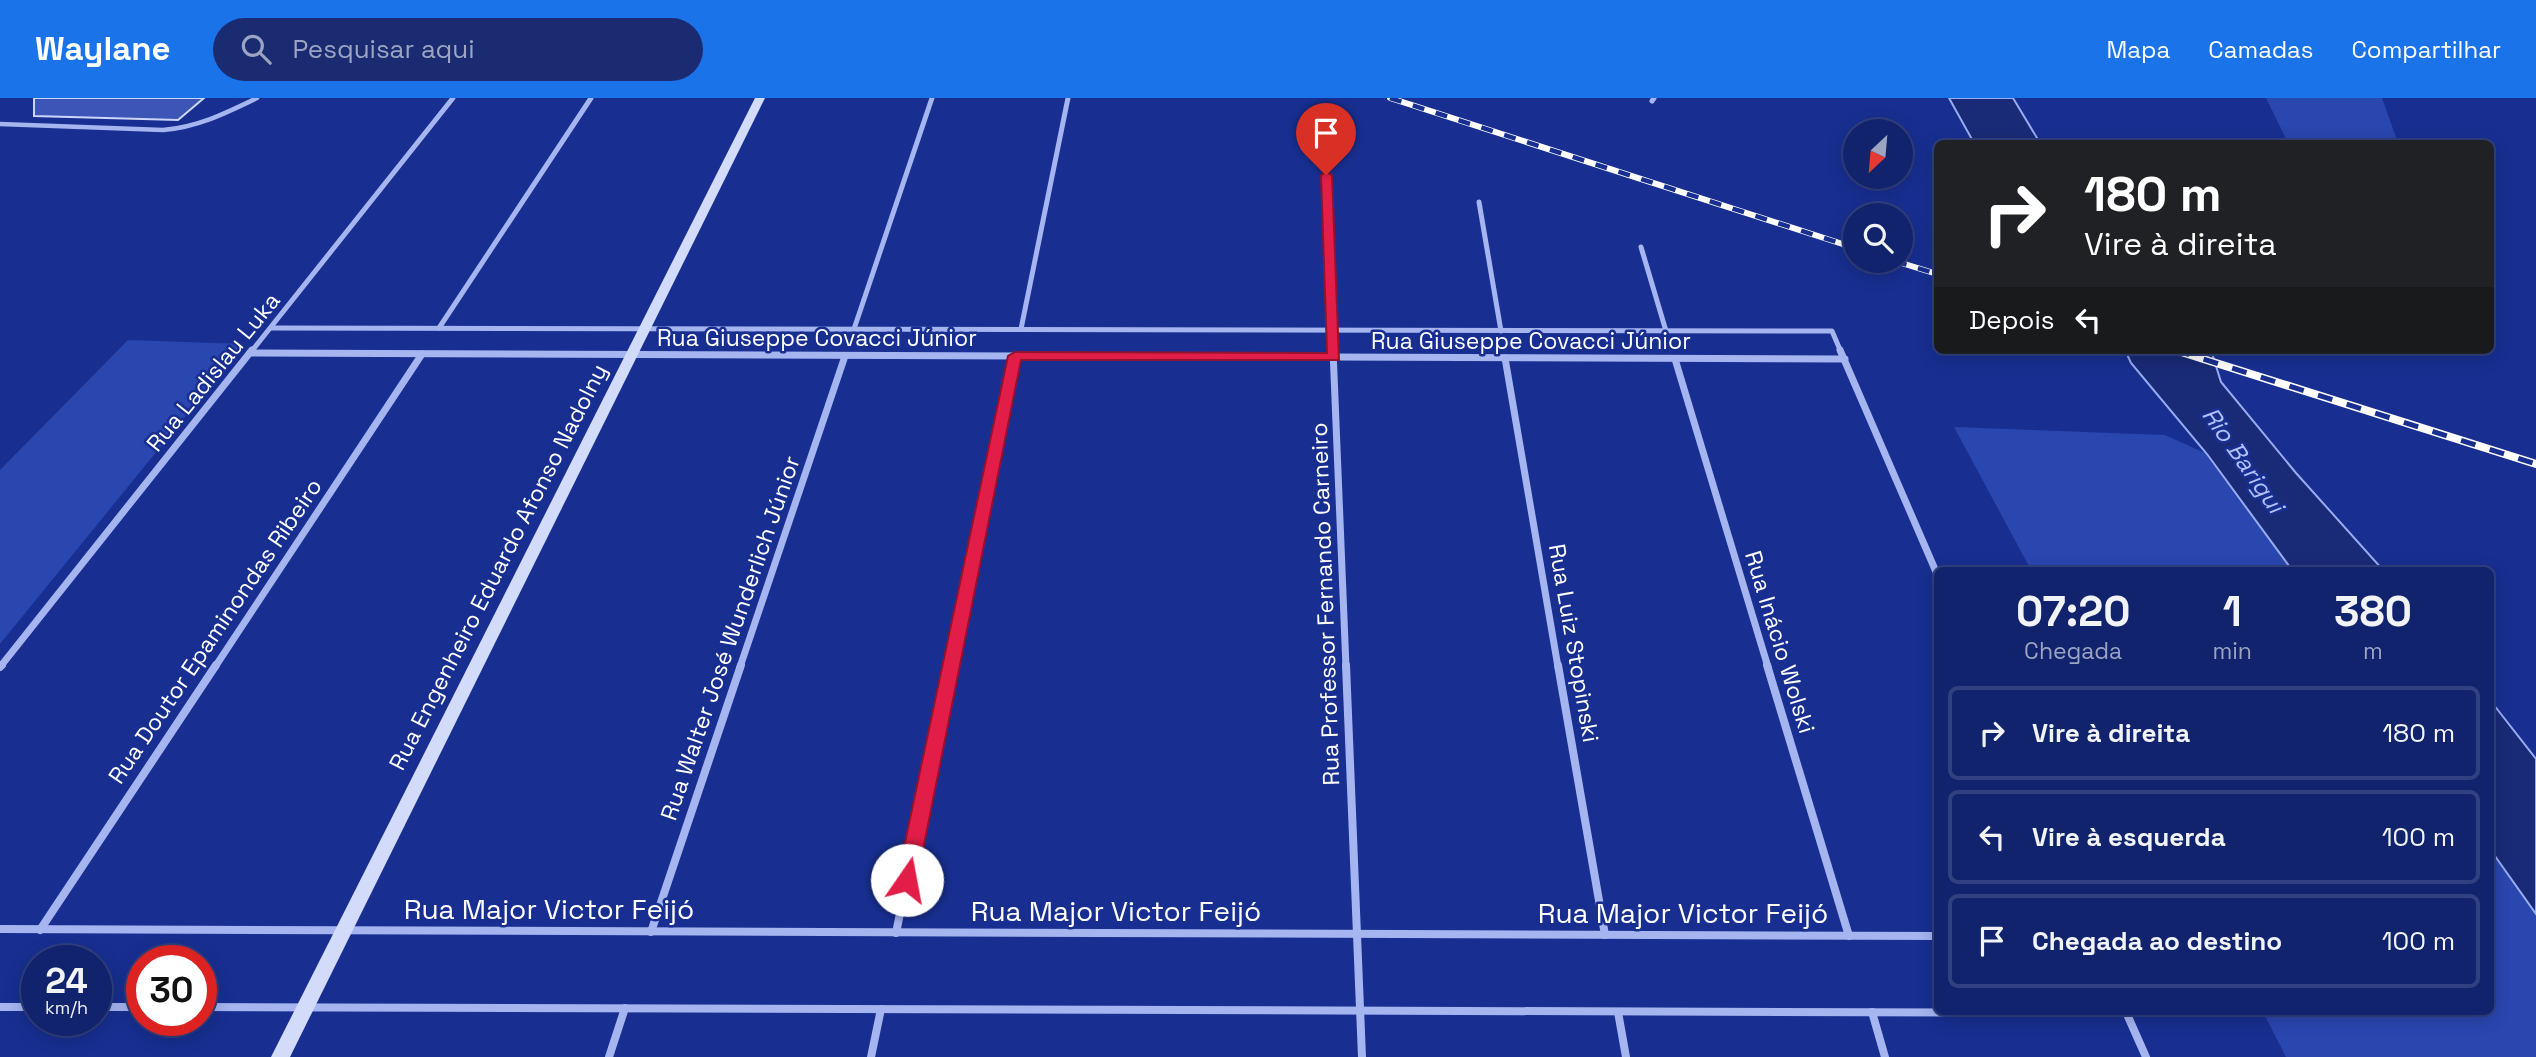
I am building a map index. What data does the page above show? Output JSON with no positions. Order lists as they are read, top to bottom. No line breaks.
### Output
{"streets":{"street":["Rua Giuseppe Covacci Júnior","Rua Ladislau Luka","Rua Engenheiro Eduardo Afonso Nadolny","Rua Professor Fernando Carneiro","Rua Doutor Epaminondas Ribeiro","Rua Walter José Wunderlich Júnior","Rua Inácio Wolski","Rua Luiz Stopinski","Rua Major Victor Feijó"]},"crossings":[["Rua Giuseppe Covacci Júnior","Rua Ladislau Luka"],["Rua Giuseppe Covacci Júnior","Rua Engenheiro Eduardo Afonso Nadolny"],["Rua Giuseppe Covacci Júnior","Rua Professor Fernando Carneiro"],["Rua Giuseppe Covacci Júnior","Rua Doutor Epaminondas Ribeiro"],["Rua Giuseppe Covacci Júnior","Rua Walter José Wunderlich Júnior"],["Rua Giuseppe Covacci Júnior","Rua Inácio Wolski"],["Rua Giuseppe Covacci Júnior","Rua Luiz Stopinski"],["Rua Engenheiro Eduardo Afonso Nadolny","Rua Major Victor Feijó"],["Rua Professor Fernando Carneiro","Rua Major Victor Feijó"],["Rua Doutor Epaminondas Ribeiro","Rua Major Victor Feijó"],["Rua Walter José Wunderlich Júnior","Rua Major Victor Feijó"],["Rua Inácio Wolski","Rua Major Victor Feijó"],["Rua Luiz Stopinski","Rua Major Victor Feijó"]],"water":["Rio Barigui"],"north":"bottom left","page":{"header":"Waylane","search":"Pesquisar aqui","nav":["Mapa","Camadas","Compartilhar"],"turn":["180 m","Vire à direita"],"then":"Depois","eta":["07:20","Chegada","1","min","380","m"],"list":[{"name":"Vire à direita","value":"180 m"},{"name":"Vire à esquerda","value":"100 m"},{"name":"Chegada ao destino","value":"100 m"}],"speed":"24 km/h","limit":"30"}}
